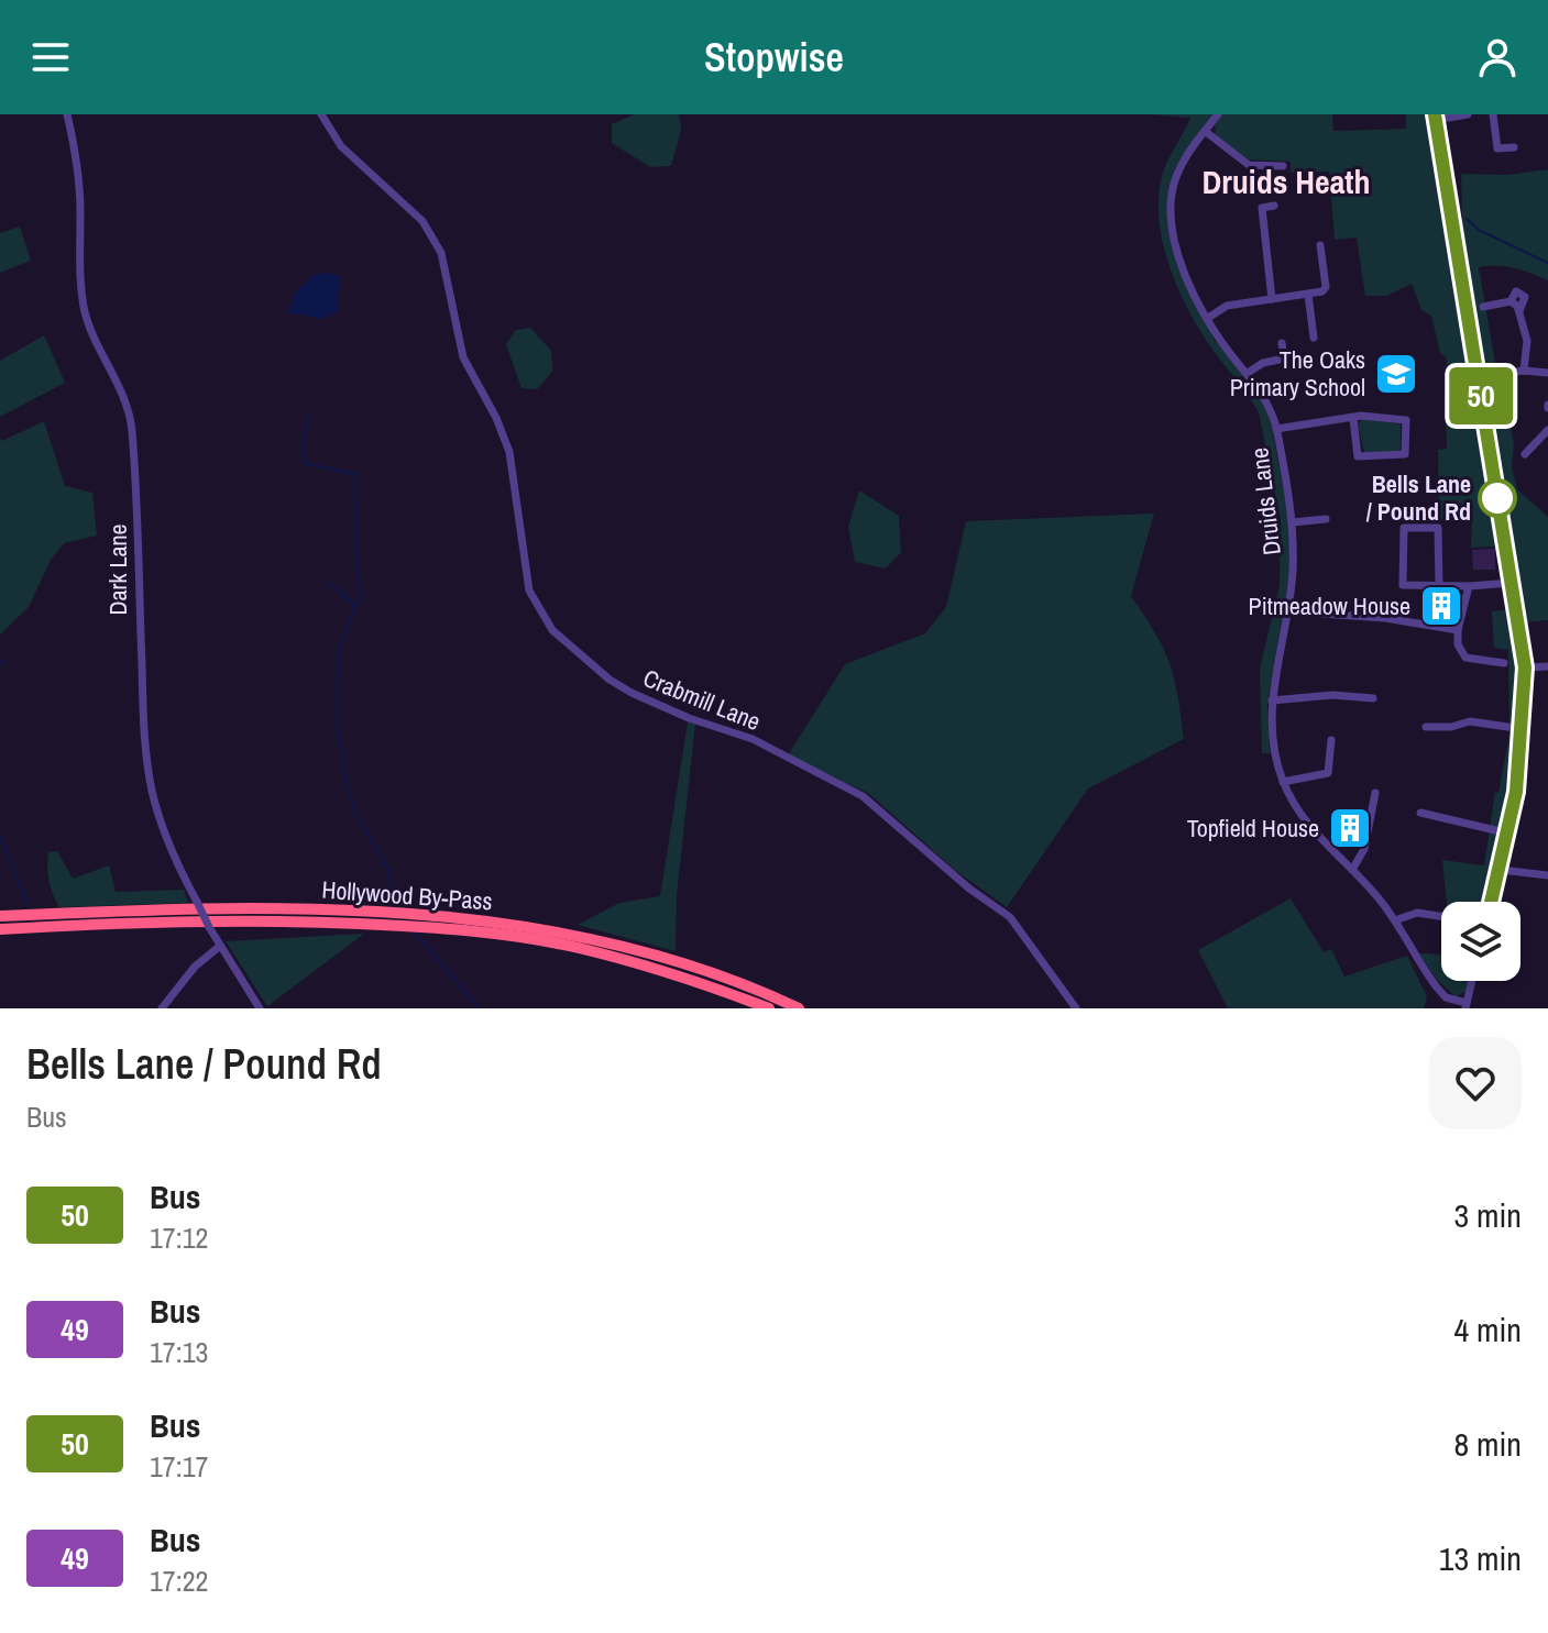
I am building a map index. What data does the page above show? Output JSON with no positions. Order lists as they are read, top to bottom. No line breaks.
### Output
{"streets":{"highway":["Hollywood By-Pass"],"street":["Druids Lane","Dark Lane","Crabmill Lane"]},"districts":["Druids Heath"],"places":{"school or university":["The Oaks Primary School"],"other":["Bells Lane / Pound Rd"],"building":["Pitmeadow House","Topfield House"]},"lines":["bus line 50"],"page":{"header":"Stopwise","on_map":"50","heading":["Bells Lane / Pound Rd","Bus"],"list":[{"mark":"50","name":"Bus","note":"17:12","value":"3 min"},{"mark":"49","name":"Bus","note":"17:13","value":"4 min"},{"mark":"50","name":"Bus","note":"17:17","value":"8 min"},{"mark":"49","name":"Bus","note":"17:22","value":"13 min"}]}}
